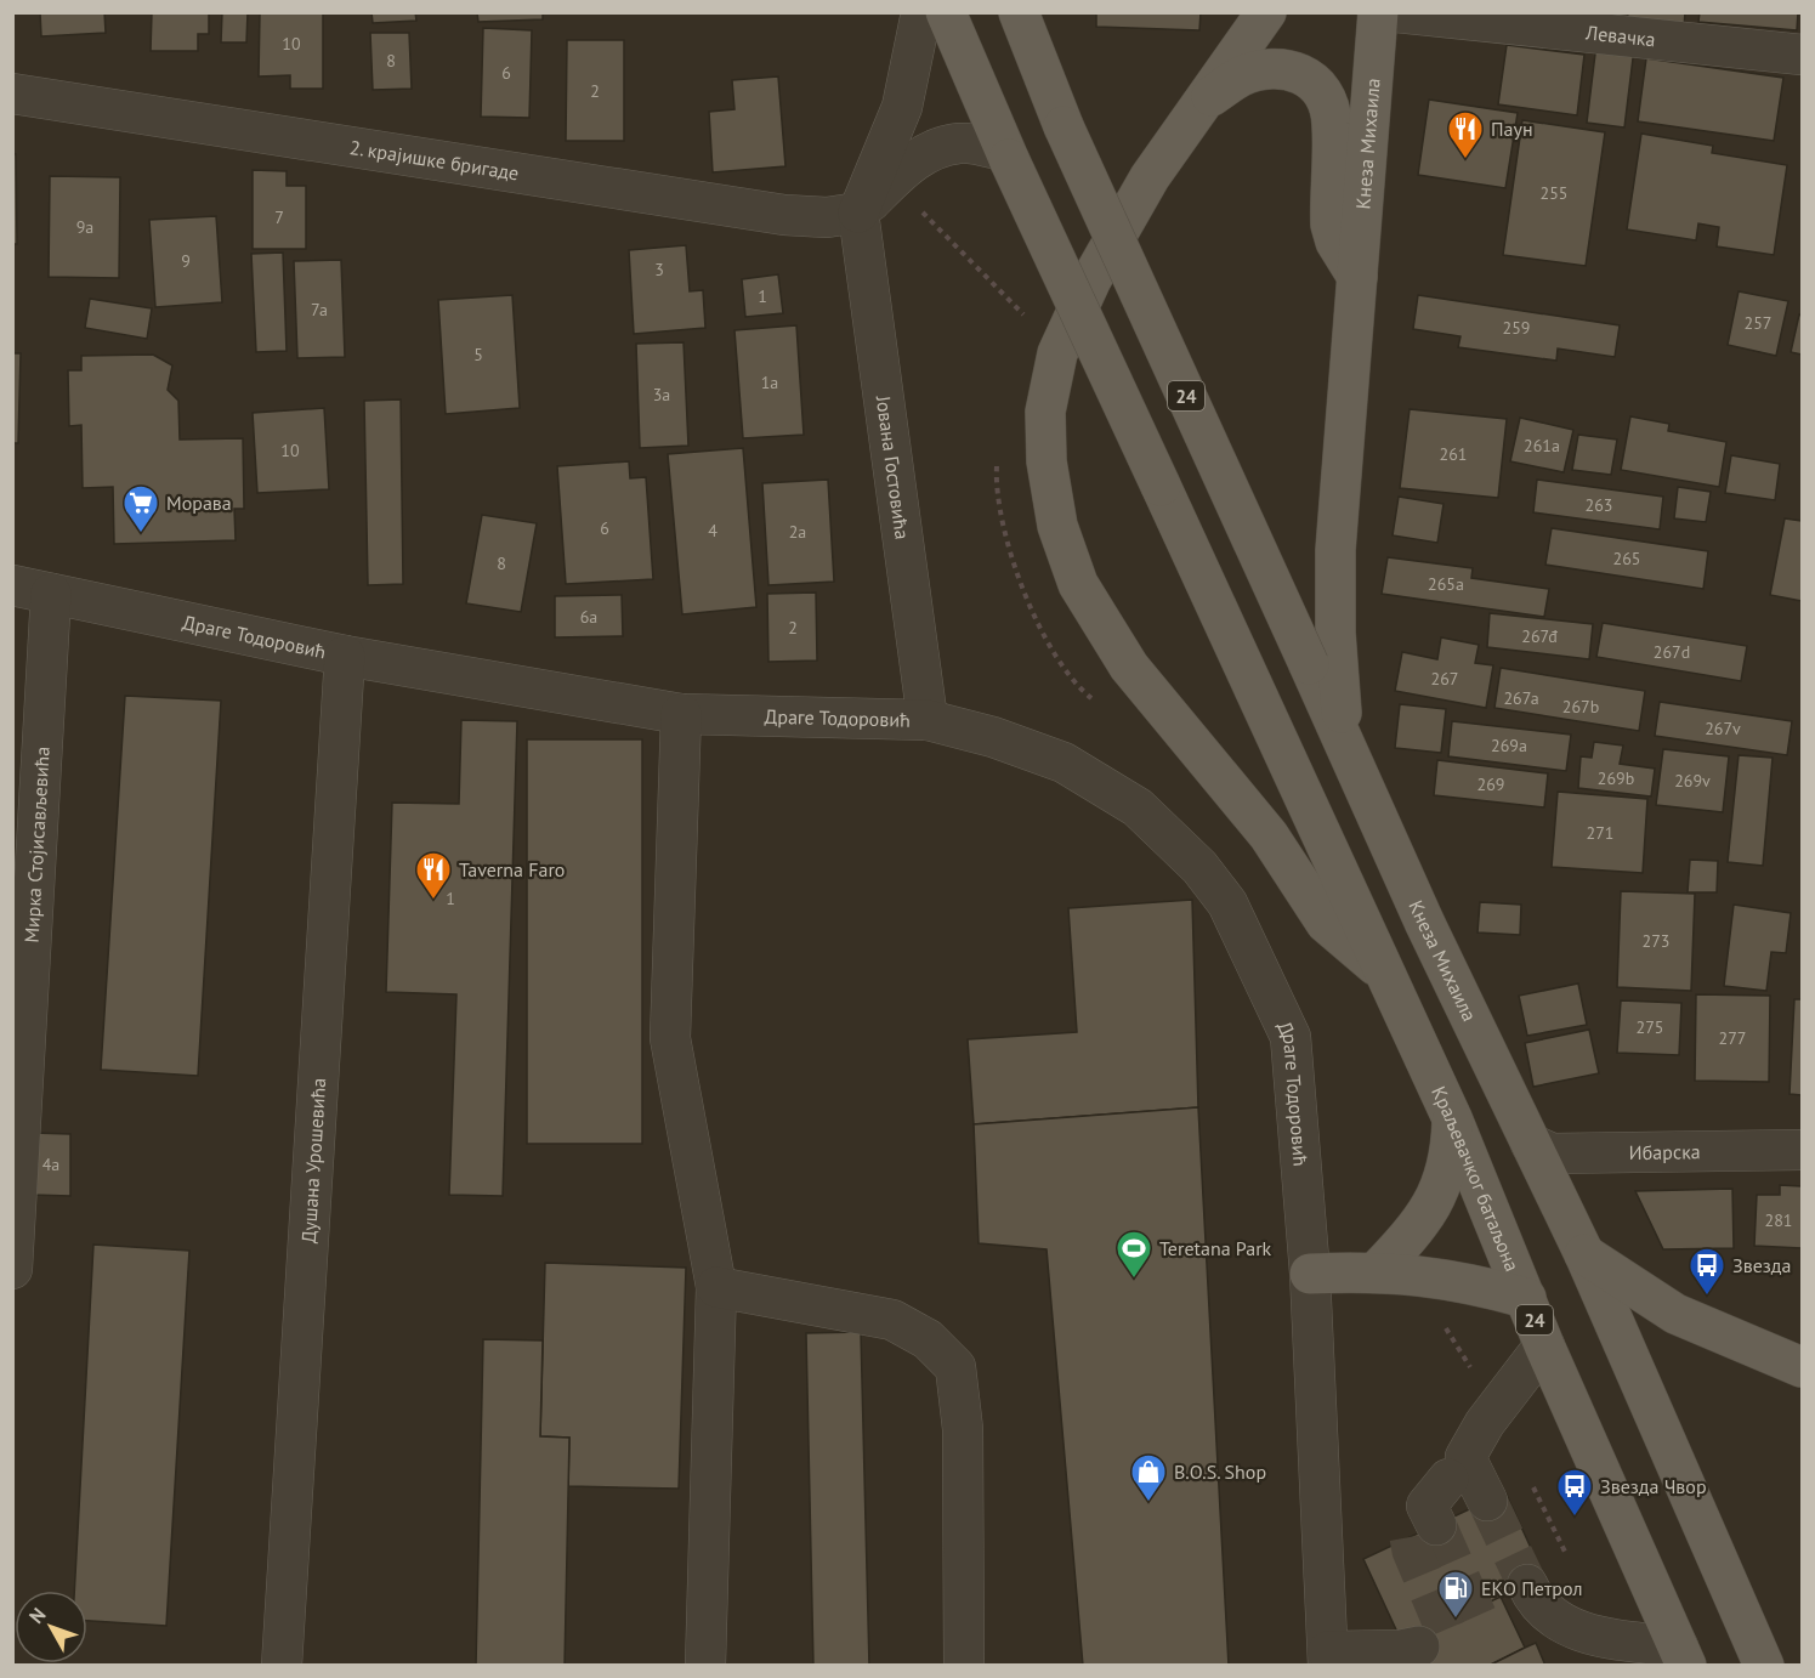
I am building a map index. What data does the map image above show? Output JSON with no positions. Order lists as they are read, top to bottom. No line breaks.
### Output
{"streets":{"main road":["Кнеза Михаила","24","Краљевачког батаљона"],"street":["Левачка","2. крајишке бригаде","Јована Гостовића","Драге Тодоровић","Мирка Стојисављевића","Ибарска","Душана Урошевића"]},"crossings":[["Кнеза Михаила","24"],["Кнеза Михаила","Ибарска"],["2. крајишке бригаде","Јована Гостовића"],["24","Краљевачког батаљона"],["Јована Гостовића","Драге Тодоровић"],["Драге Тодоровић","Мирка Стојисављевића"],["Драге Тодоровић","Душана Урошевића"]],"places":{"restaurant":["Паун","Taverna Faro"],"supermarket":["Морава"],"sports":["Teretana Park"],"bus stop":["Звезда","Звезда Чвор"],"shop":["B.O.S. Shop"],"fuel station":["ЕКО Петрол"]},"house_numbers":["10","8","6","2","255","7","9a","9","3","1","7a","257","259","5","1a","3a","261a","10","261","263","6","4","2a","265","8","265a","6a","2","267đ","267d","267","267a","267b","267v","269a","269b","269v","269","271","1","273","275","277","4a","281"],"north":"top left"}
